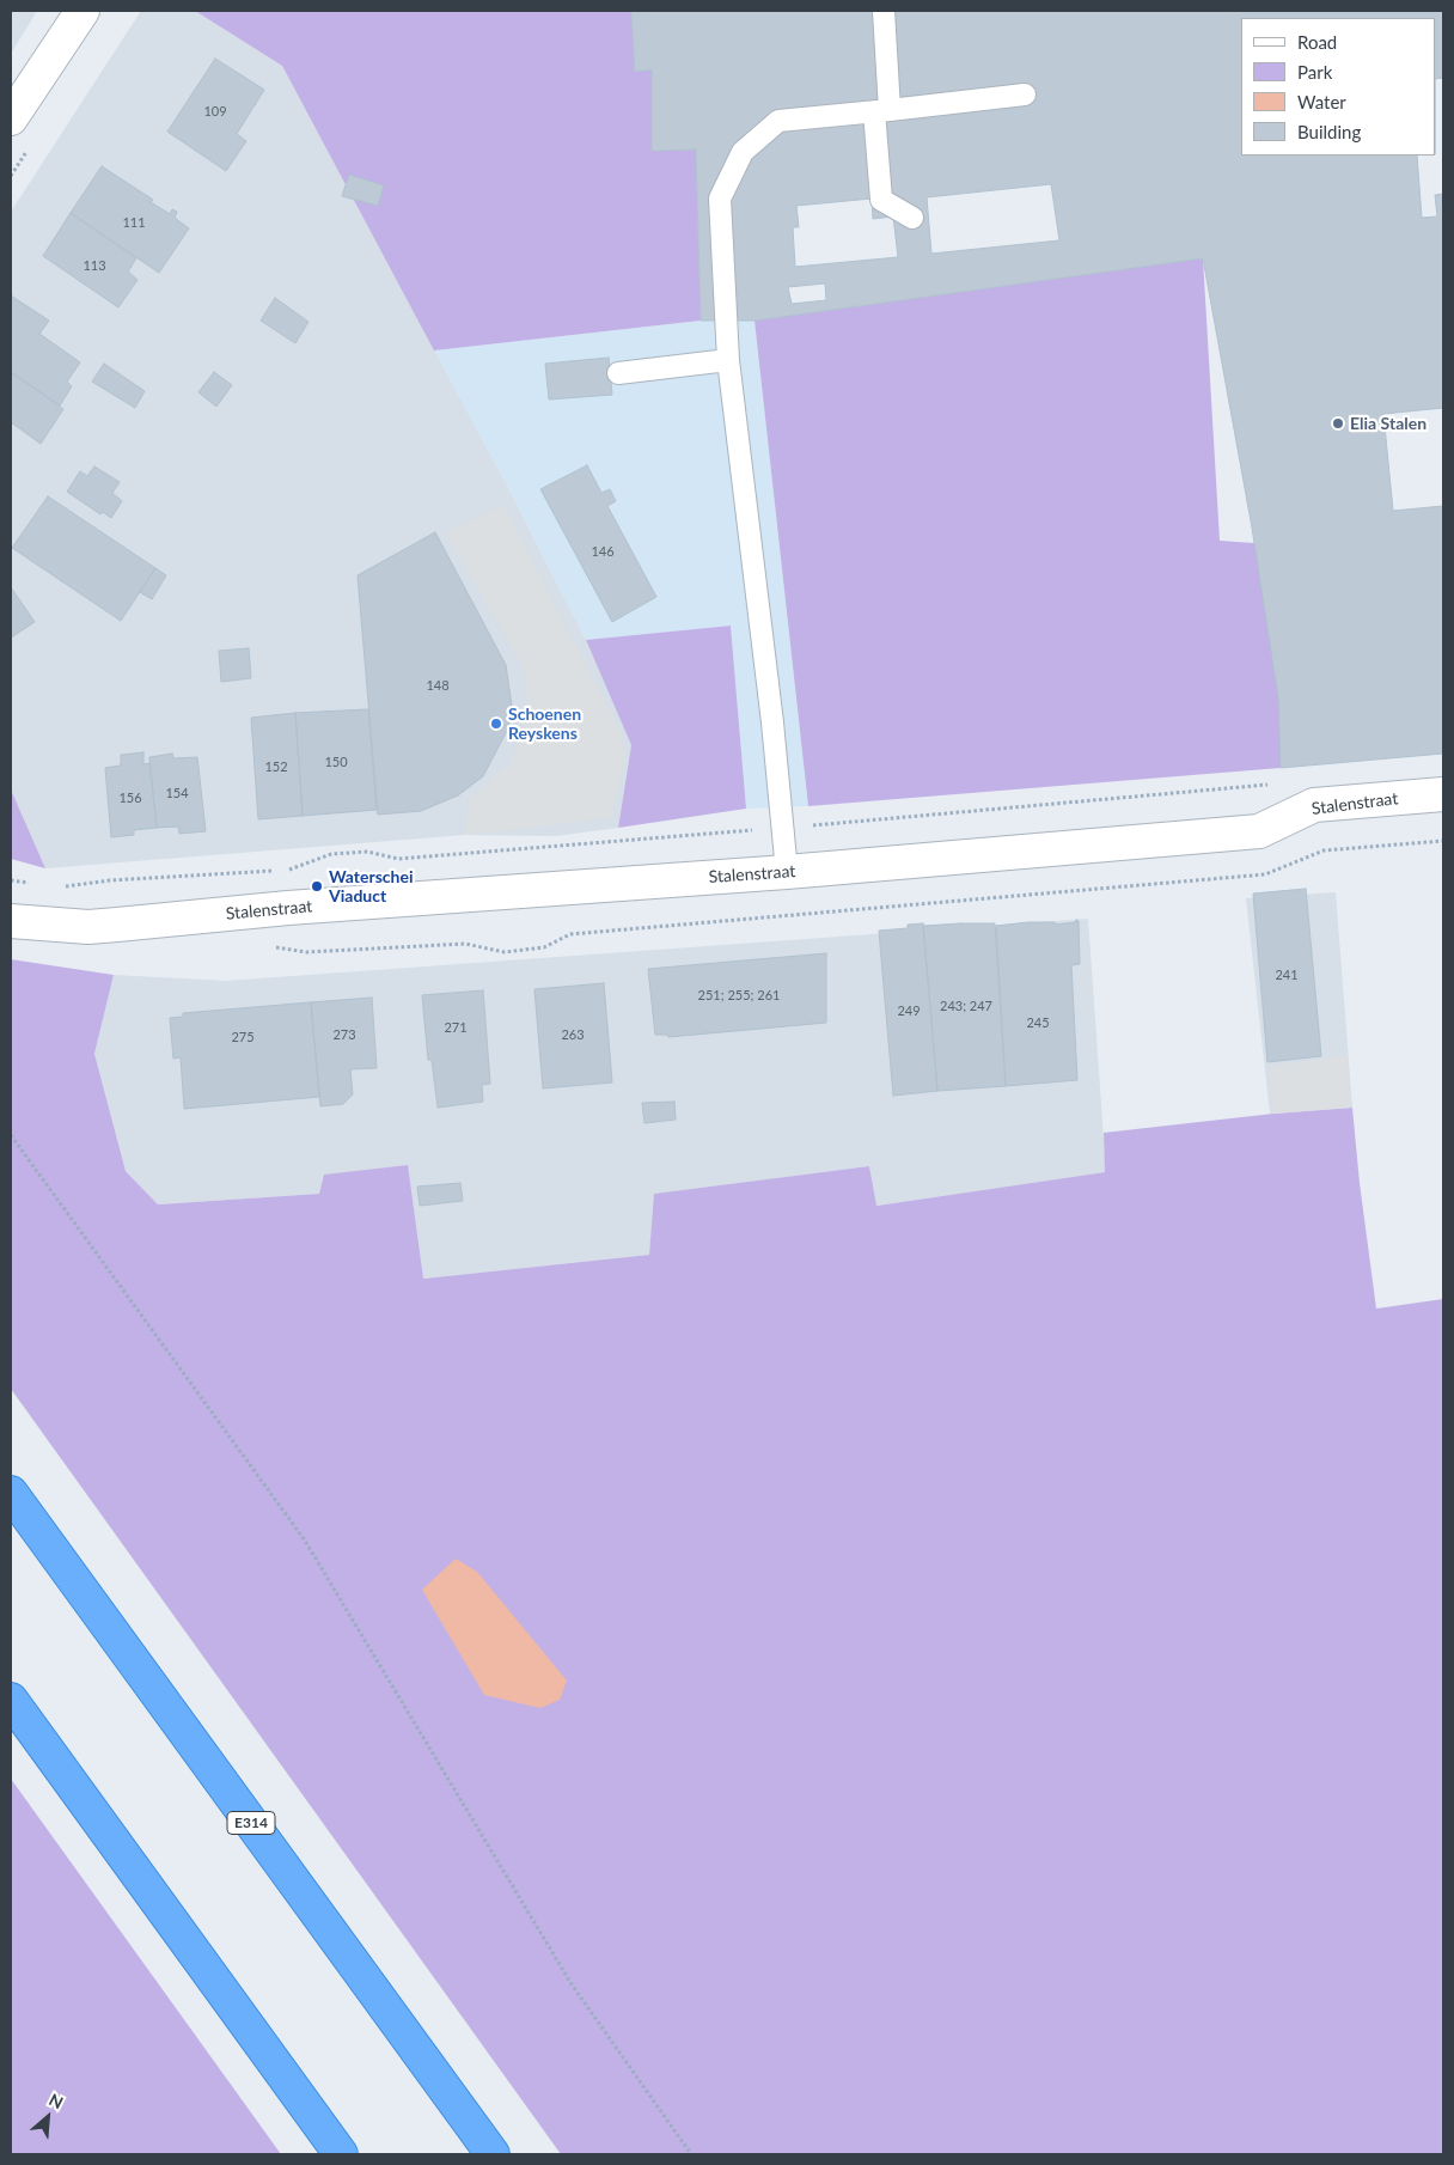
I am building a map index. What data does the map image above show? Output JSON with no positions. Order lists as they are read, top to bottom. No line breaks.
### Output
{"streets":{"highway":["E314"],"street":["Stalenstraat"]},"places":["Elia Stalen","Schoenen Reyskens","Waterschei Viaduct"],"house_numbers":["109","111","113","146","148","150","152","154","156","241","251; 255; 261","243; 247","249","245","271","273","263","275"],"legend":["Road","Park","Water","Building"],"north":"top right"}
